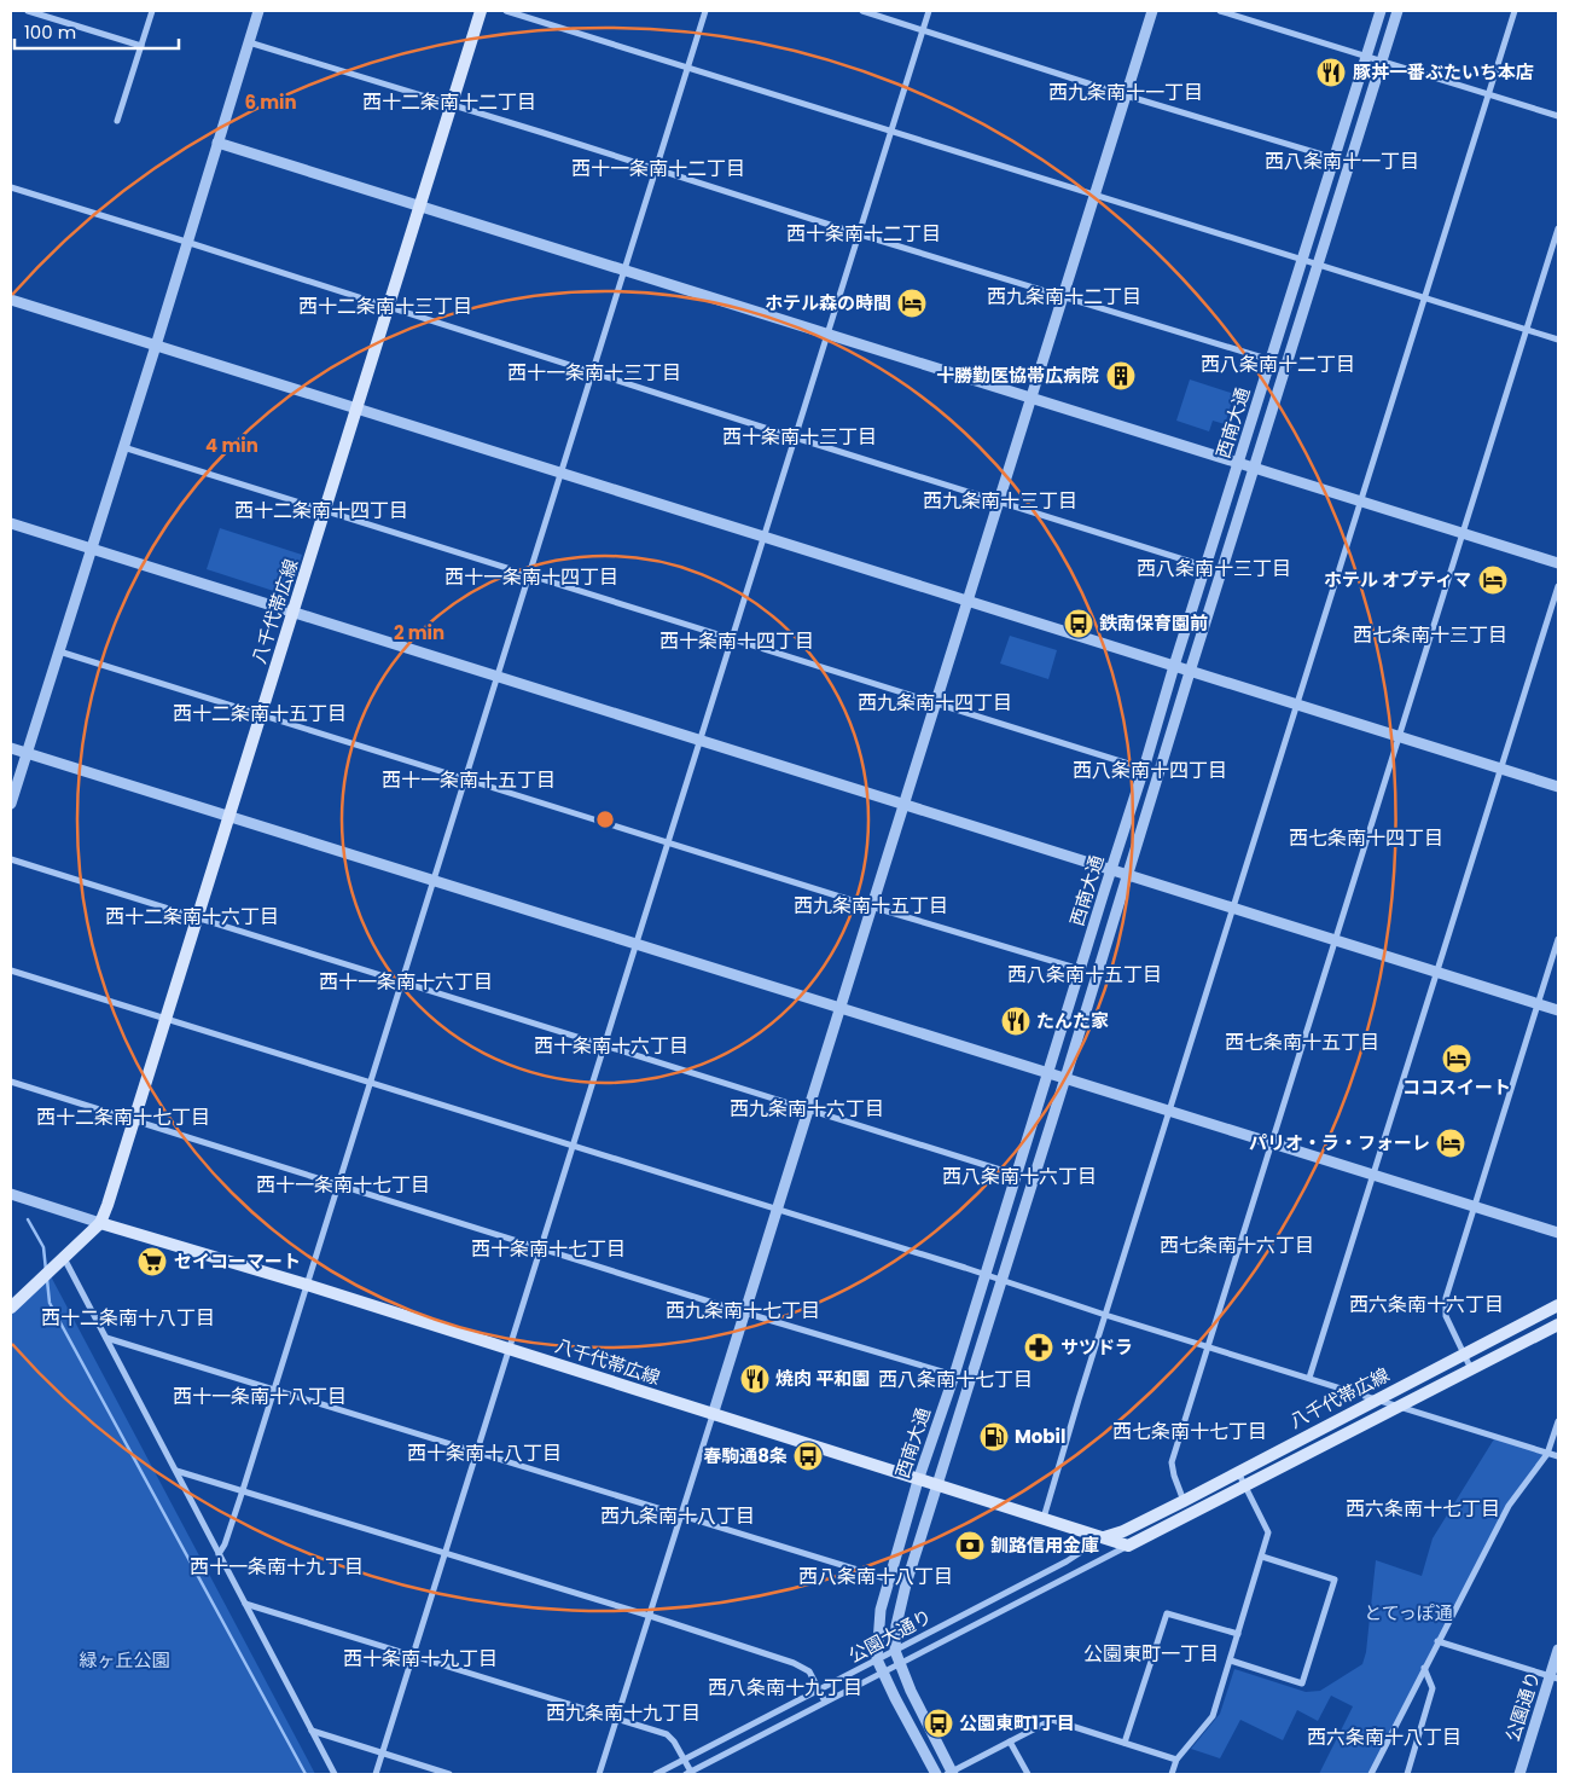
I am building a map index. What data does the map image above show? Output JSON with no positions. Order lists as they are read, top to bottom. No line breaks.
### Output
{"streets":{"main road":["八千代帯広線"],"street":["西南大通","公園大通り","公園通り"]},"crossings":[["西南大通","八千代帯広線"],["西南大通","公園大通り"],["八千代帯広線","公園大通り"]],"districts":["西九条南十一丁目","西十二条南十二丁目","西八条南十一丁目","西十一条南十二丁目","西十条南十二丁目","西九条南十二丁目","西十二条南十三丁目","西八条南十二丁目","西十一条南十三丁目","西十条南十三丁目","西九条南十三丁目","西十二条南十四丁目","西八条南十三丁目","西十一条南十四丁目","西七条南十三丁目","西十条南十四丁目","西九条南十四丁目","西十二条南十五丁目","西八条南十四丁目","西十一条南十五丁目","西七条南十四丁目","西九条南十五丁目","西十二条南十六丁目","西八条南十五丁目","西十一条南十六丁目","西七条南十五丁目","西十条南十六丁目","西九条南十六丁目","西十二条南十七丁目","西八条南十六丁目","西十一条南十七丁目","西七条南十六丁目","西十条南十七丁目","西六条南十六丁目","西九条南十七丁目","西十二条南十八丁目","西八条南十七丁目","西十一条南十八丁目","西七条南十七丁目","西十条南十八丁目","西六条南十七丁目","西九条南十八丁目","西十一条南十九丁目","西八条南十八丁目","公園東町一丁目","西十条南十九丁目","西八条南十九丁目","西九条南十九丁目","西六条南十八丁目"],"parks":["とてっぽ通","緑ヶ丘公園"],"places":{"restaurant":["豚丼一番ぶたいち本店","たんた家","焼肉 平和園"],"hotel":["ホテル森の時間","ホテル オプティマ","ココスイート","パリオ・ラ・フォーレ"],"building":["十勝勤医協帯広病院"],"bus stop":["鉄南保育園前","春駒通8条","公園東町1丁目"],"supermarket":["セイコーマート"],"pharmacy":["サツドラ"],"fuel station":["Mobil"],"bank":["釧路信用金庫"]},"scale_bar":"100 m","rings":["6 min","4 min","2 min"]}
